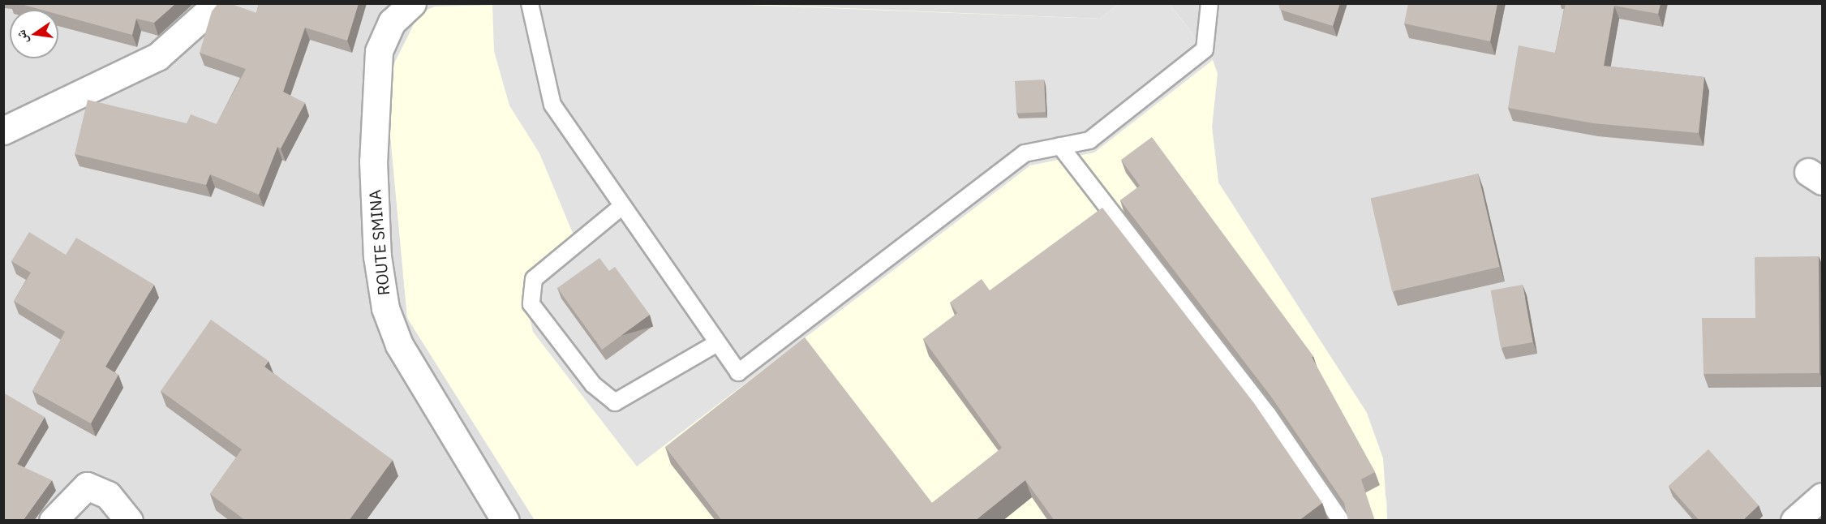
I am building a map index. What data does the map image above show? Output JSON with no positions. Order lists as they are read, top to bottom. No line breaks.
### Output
{"streets":{"street":["ROUTE SMINA"]},"north":"left"}
